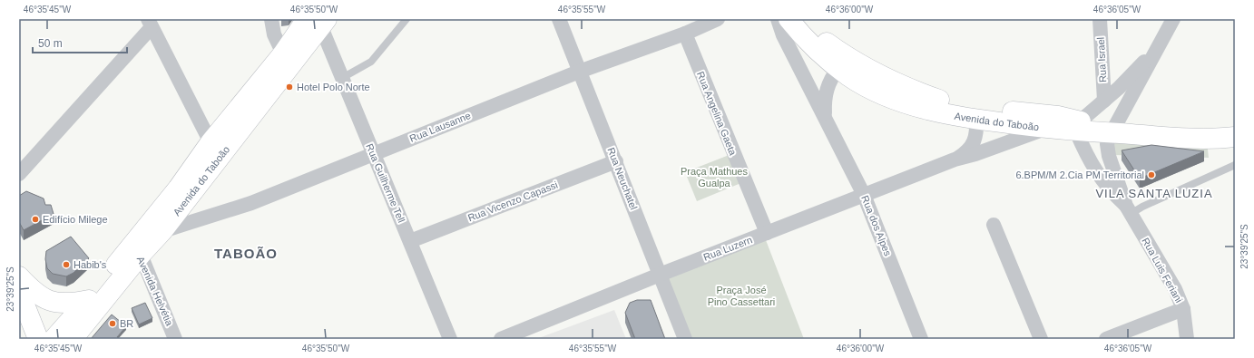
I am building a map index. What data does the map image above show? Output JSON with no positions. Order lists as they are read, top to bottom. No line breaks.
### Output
{"streets":{"main road":["Avenida do Taboão"],"street":["Rua Israel","Rua Angelina Gaeta","Rua Lausanne","Rua Neuchatel","Rua Guilherme Tell","Rua Vicenzo Capassi","Rua dos Alpes","Rua Luzern","Rua Luis Feriani","Avenida Helvétia"]},"crossings":[["Rua Angelina Gaeta","Rua Lausanne"],["Rua Angelina Gaeta","Rua Luzern"],["Avenida do Taboão","Rua Lausanne"],["Avenida do Taboão","Rua Guilherme Tell"],["Avenida do Taboão","Rua dos Alpes"],["Avenida do Taboão","Rua Luzern"],["Avenida do Taboão","Rua Luis Feriani"],["Avenida do Taboão","Avenida Helvétia"],["Rua Lausanne","Rua Neuchatel"],["Rua Lausanne","Rua Guilherme Tell"],["Rua Neuchatel","Rua Vicenzo Capassi"],["Rua Neuchatel","Rua Luzern"],["Rua Guilherme Tell","Rua Vicenzo Capassi"],["Rua dos Alpes","Rua Luzern"]],"districts":["VILA SANTA LUZIA","TABOÃO"],"parks":["Praça Mathues Gualpa","Praça José Pino Cassettari"],"places":["Hotel Polo Norte","6.BPM/M 2.Cia PM Territorial","Edifício Milege","Habib's","BR"],"scale_bar":"50 m","coordinates":["46°35'45\"W","46°35'50\"W","46°35'55\"W","46°36'00\"W","46°36'05\"W","23°39'25\"S"]}
